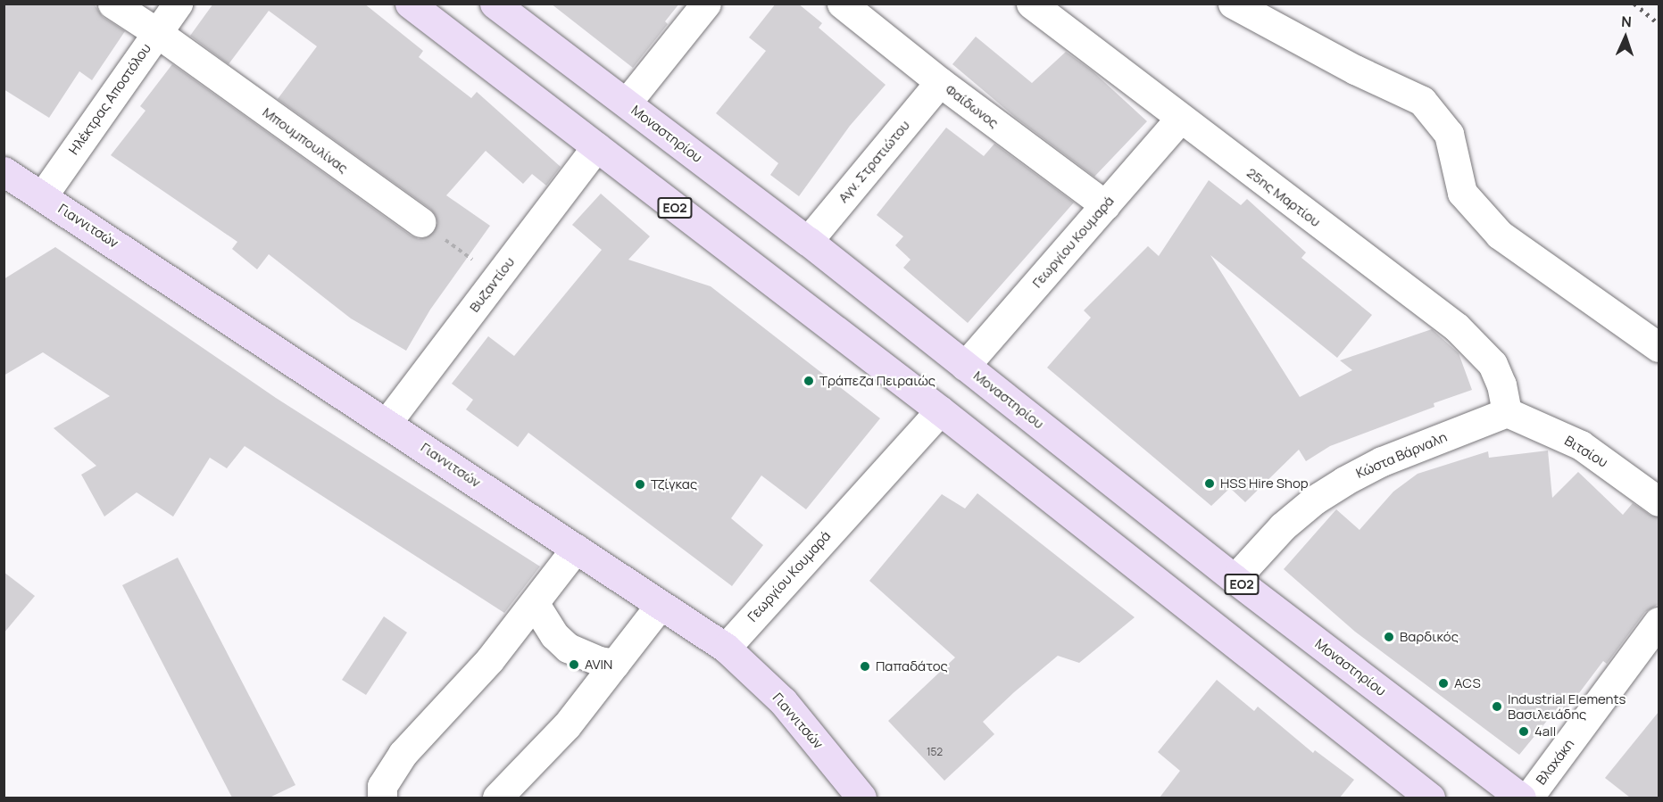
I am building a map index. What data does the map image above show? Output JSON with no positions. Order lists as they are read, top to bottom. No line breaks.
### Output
{"streets":{"main road":["Μοναστηρίου","ΕΟ2","Γιαννιτσών"],"street":["Ηλέκτρας Αποστόλου","Φαίδωνος","Μπουμπουλίνας","Αγν. Στρατιώτου","25ης Μαρτίου","Γεωργίου Κουμαρά","Βυζαντίου","Βιτσίου","Κώστα Βάρναλη","Βλαχάκη"]},"crossings":[["Ηλέκτρας Αποστόλου","Μπουμπουλίνας"],["Ηλέκτρας Αποστόλου","Γιαννιτσών"],["Φαίδωνος","Αγν. Στρατιώτου"],["Φαίδωνος","Γεωργίου Κουμαρά"],["Μοναστηρίου","Αγν. Στρατιώτου"],["Μοναστηρίου","Γεωργίου Κουμαρά"],["Μοναστηρίου","Κώστα Βάρναλη"],["25ης Μαρτίου","Γεωργίου Κουμαρά"],["25ης Μαρτίου","Βιτσίου"],["25ης Μαρτίου","Κώστα Βάρναλη"],["ΕΟ2","Γεωργίου Κουμαρά"],["ΕΟ2","Βυζαντίου"],["Γιαννιτσών","Γεωργίου Κουμαρά"],["Γιαννιτσών","Βυζαντίου"],["Βιτσίου","Κώστα Βάρναλη"]],"places":["Τράπεζα Πειραιώς","HSS Hire Shop","Τζίγκας","Βαρδικός","AVIN","Παπαδάτος","ACS","Industrial Elements Βασιλειάδης","4all"],"house_numbers":["152"],"north":"top"}
